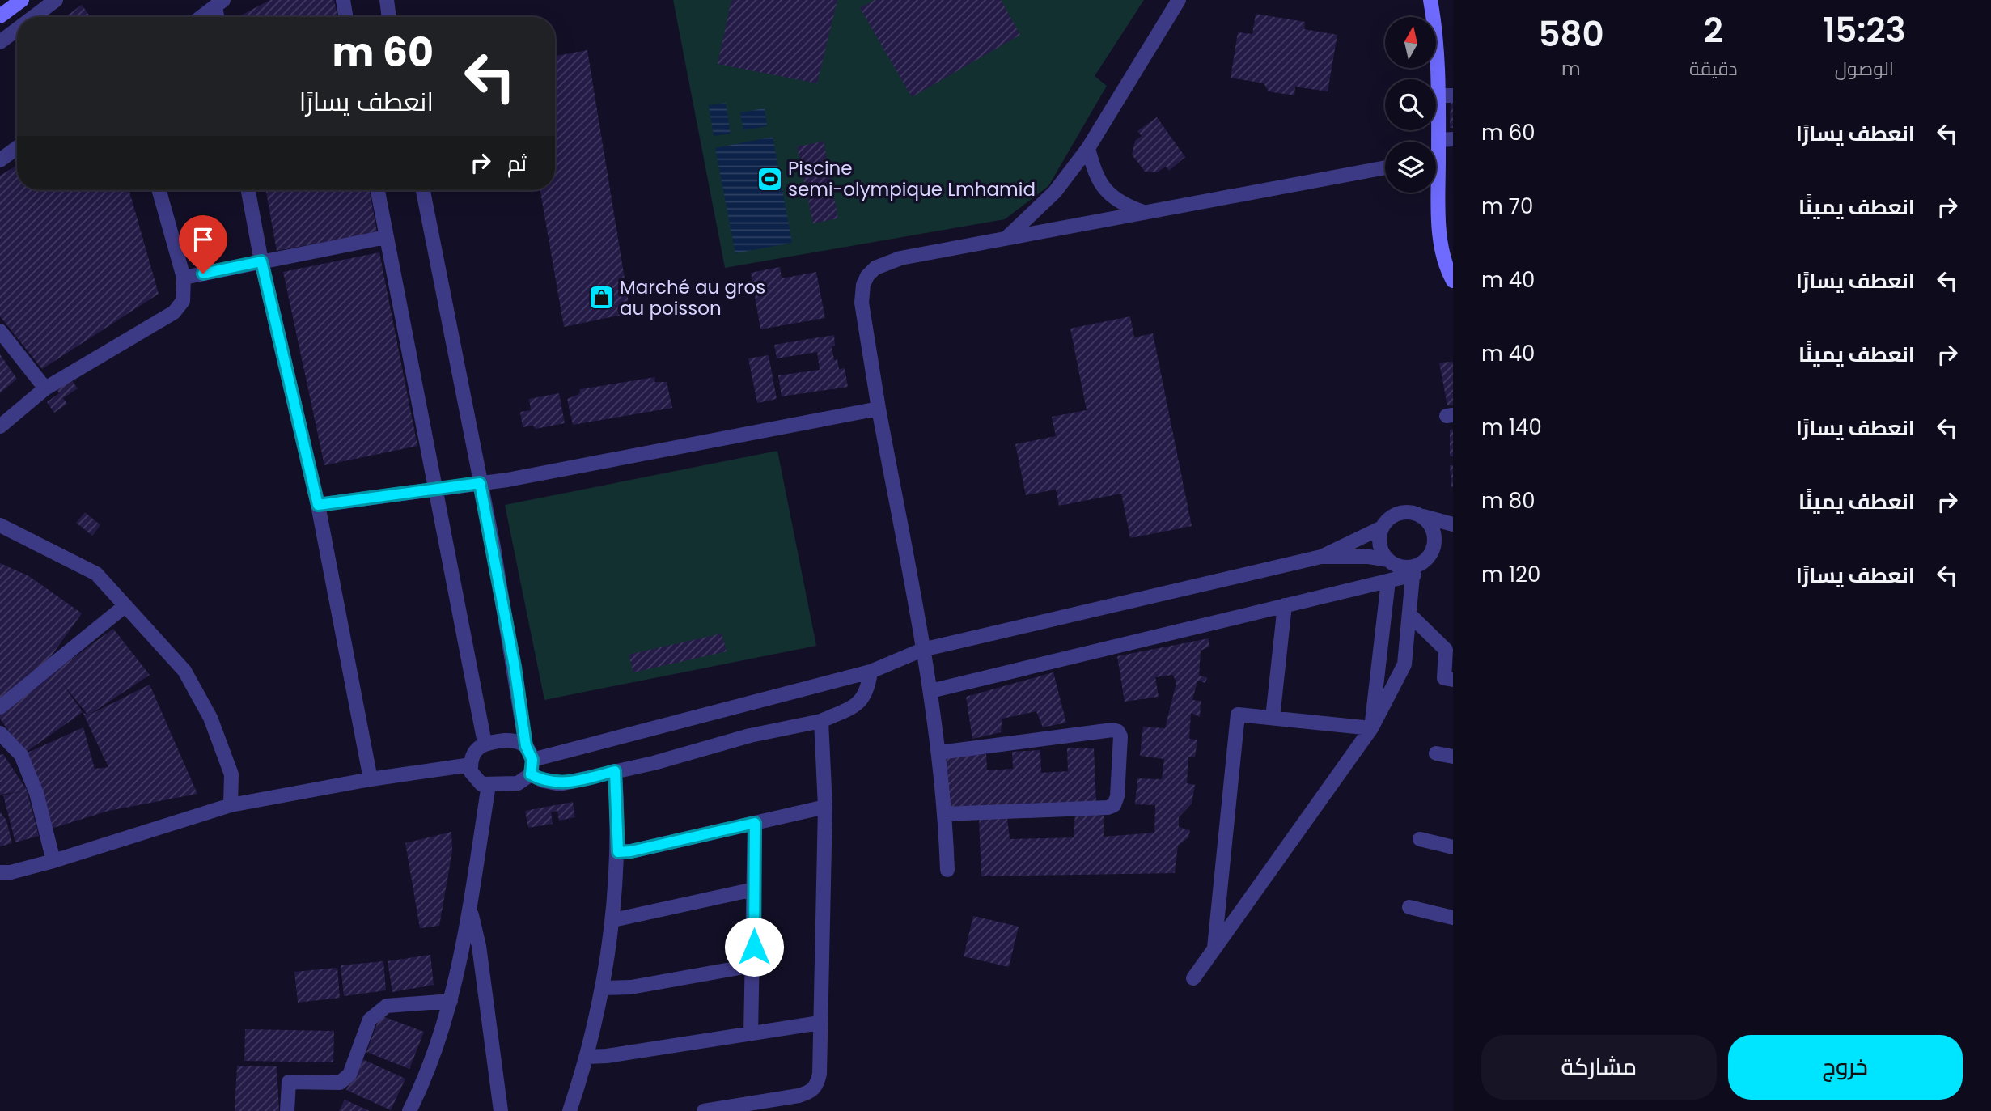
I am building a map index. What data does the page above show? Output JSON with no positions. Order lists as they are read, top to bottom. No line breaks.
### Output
{"places":{"sports":["Piscine semi-olympique Lmhamid"],"shop":["Marché au gros au poisson"]},"north":"top","page":{"eta":["15:23","الوصول","2","دقيقة","580","m"],"turn":["60 m","انعطف يسارًا"],"list":[{"name":"انعطف يسارًا","value":"60 m"},{"name":"انعطف يمينًا","value":"70 m"},{"name":"انعطف يسارًا","value":"40 m"},{"name":"انعطف يمينًا","value":"40 m"},{"name":"انعطف يسارًا","value":"140 m"},{"name":"انعطف يمينًا","value":"80 m"},{"name":"انعطف يسارًا","value":"120 m"}],"then":"ثم","buttons":["خروج","مشاركة"]}}
